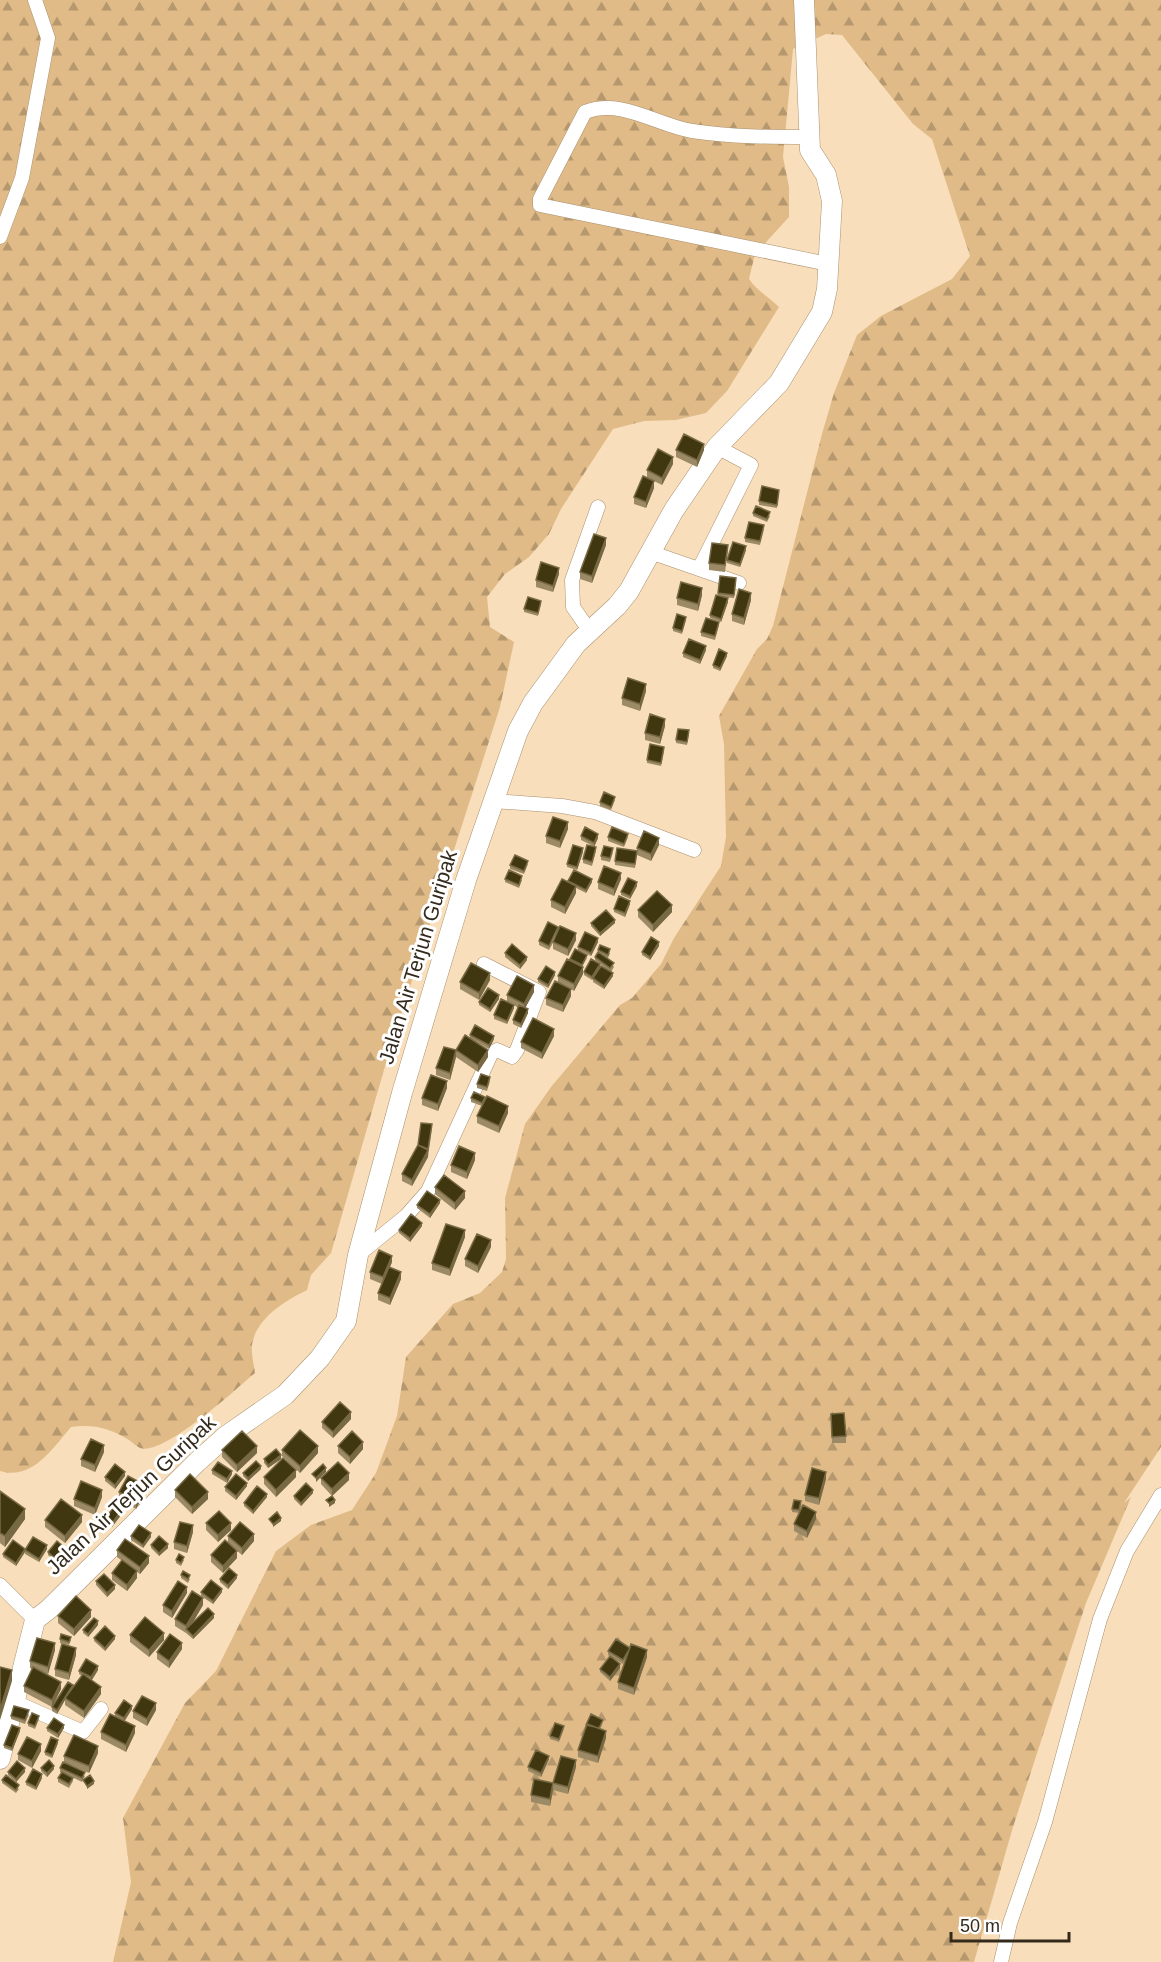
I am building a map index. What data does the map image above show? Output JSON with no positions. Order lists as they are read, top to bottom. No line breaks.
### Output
{"streets":{"street":["Jalan Air Terjun Guripak"]},"scale_bar":"50 m"}
